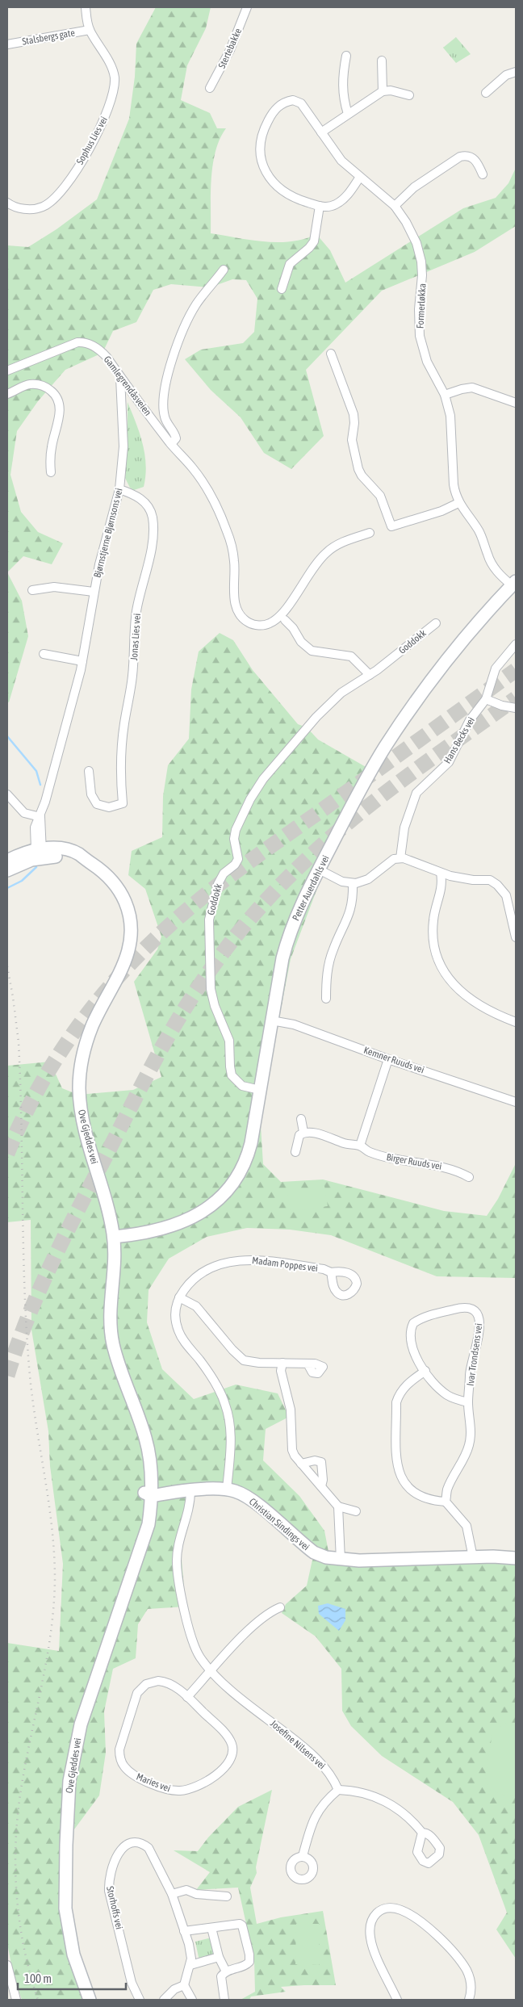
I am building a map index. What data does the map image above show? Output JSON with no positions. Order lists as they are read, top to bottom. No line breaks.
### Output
{"streets":{"street":["Stalsbergs gate","Stertebakke","Sophus Lies vei","Formerløkka","Gamlegrendåsveien","Bjørnstjerne Bjørnsons vei","Jonas Lies vei","Goddokk","Hans Becks vei","Petter Auerdahls vei","Kemner Ruuds vei","Ove Gjeddes vei","Birger Ruuds vei","Madam Poppes vei","Ivar Trondsens vei","Christian Sindings vei","Josefine Nilsens vei","Maries vei","Storhoffs vei"]},"crossings":[["Stalsbergs gate","Sophus Lies vei"],["Formerløkka","Petter Auerdahls vei"],["Gamlegrendåsveien","Bjørnstjerne Bjørnsons vei"],["Bjørnstjerne Bjørnsons vei","Jonas Lies vei"],["Bjørnstjerne Bjørnsons vei","Ove Gjeddes vei"],["Goddokk","Petter Auerdahls vei"],["Petter Auerdahls vei","Kemner Ruuds vei"],["Petter Auerdahls vei","Ove Gjeddes vei"],["Ove Gjeddes vei","Christian Sindings vei"],["Madam Poppes vei","Christian Sindings vei"],["Christian Sindings vei","Josefine Nilsens vei"]],"scale_bar":"100 m"}
